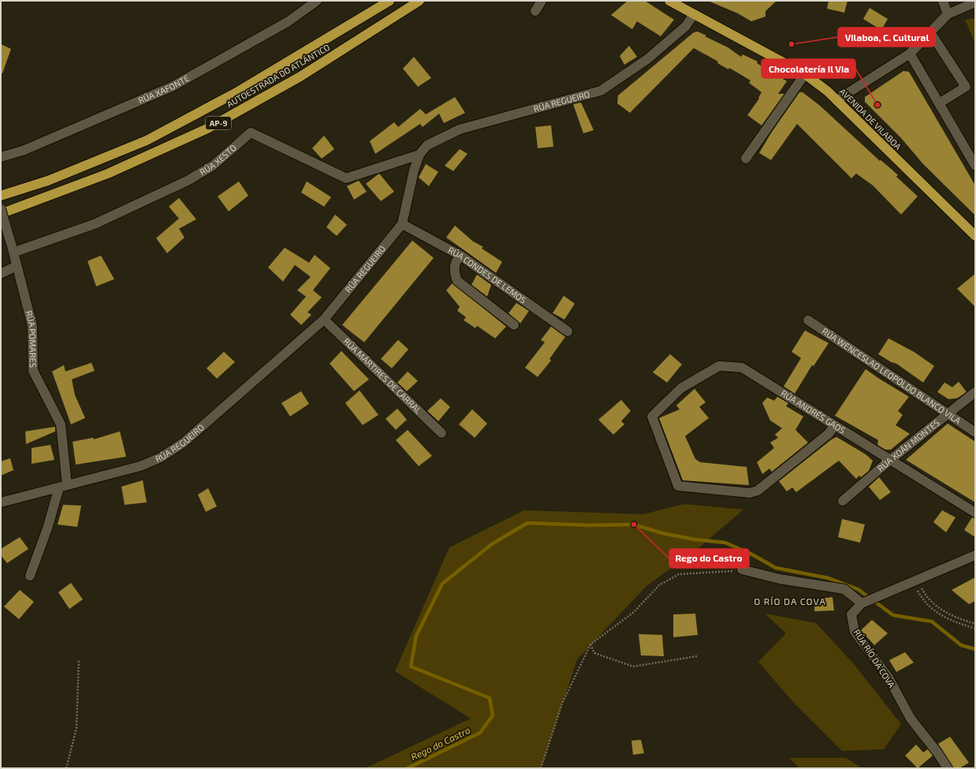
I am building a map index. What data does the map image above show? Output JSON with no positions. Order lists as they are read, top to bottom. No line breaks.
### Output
{"streets":{"highway":["AUTOESTRADA DO ATLÁNTICO","AVENIDA DE VILABOA","AP-9"],"street":["RÚA XAFONTE","RÚA REGUEIRO","RÚA XESTO","RÚA CONDES DE LEMOS","RÚA POMARES","RÚA MÁRTIRES DE CARRAL","RÚA WENCESLAO LEOPOLDO BLANCO VILA","RÚA ANDRÉS GAOS","RÚA XOÁN MONTES","RÚA RÍO DA COVA"]},"crossings":[["RÚA REGUEIRO","AVENIDA DE VILABOA"],["RÚA REGUEIRO","RÚA XESTO"],["RÚA REGUEIRO","RÚA CONDES DE LEMOS"],["RÚA REGUEIRO","RÚA POMARES"],["RÚA REGUEIRO","RÚA MÁRTIRES DE CARRAL"],["RÚA XESTO","RÚA POMARES"],["RÚA WENCESLAO LEOPOLDO BLANCO VILA","RÚA XOÁN MONTES"],["RÚA ANDRÉS GAOS","RÚA XOÁN MONTES"]],"districts":["O RÍO DA COVA"],"water":["Rego do Castro"],"places":["Vilaboa, C. Cultural","Chocolatería Il Via","Rego do Castro"]}
